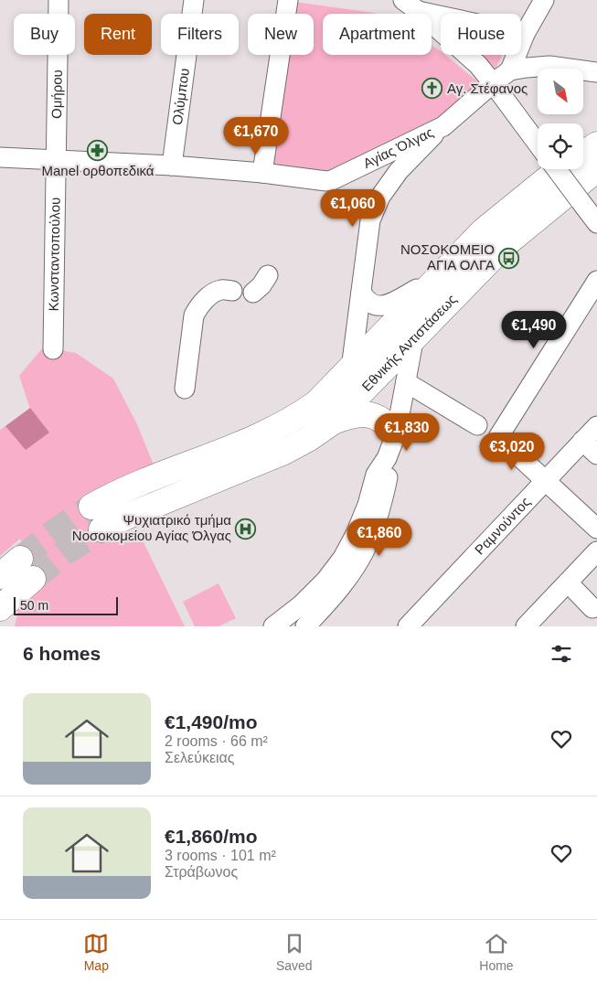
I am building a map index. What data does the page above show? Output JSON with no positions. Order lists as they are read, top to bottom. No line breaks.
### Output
{"streets":{"main road":["Εθνικής Αντιστάσεως"],"street":["Ομήρου","Ολύμπου","Αγίας Όλγας","Κωνσταντοπούλου","Ραμνούντος"]},"crossings":[["Ομήρου","Αγίας Όλγας"],["Ομήρου","Κωνσταντοπούλου"],["Ολύμπου","Αγίας Όλγας"],["Αγίας Όλγας","Κωνσταντοπούλου"],["Αγίας Όλγας","Εθνικής Αντιστάσεως"]],"places":{"church":["Αγ. Στέφανος"],"pharmacy":["Manel ορθοπεδικά"],"bus stop":["ΝΟΣΟΚΟΜΕΙΟ ΑΓΙΑ ΟΛΓΑ"],"hospital":["Ψυχιατρικό τμήμα Νοσοκομείου Αγίας Όλγας"]},"scale_bar":"50 m","north":"bottom right","page":{"chip":["Buy","Rent","Filters","New","Apartment","House"],"price":["€1,670","€1,060","€1,490","€1,830","€3,020","€1,860"],"scale":"50 m","heading":"6 homes","list":[{"name":"€1,490/mo","note":"2 rooms · 66 m² · Σελεύκειας"},{"name":"€1,860/mo","note":"3 rooms · 101 m² · Στράβωνος"}],"tabs":["Map","Saved","Home"]}}
